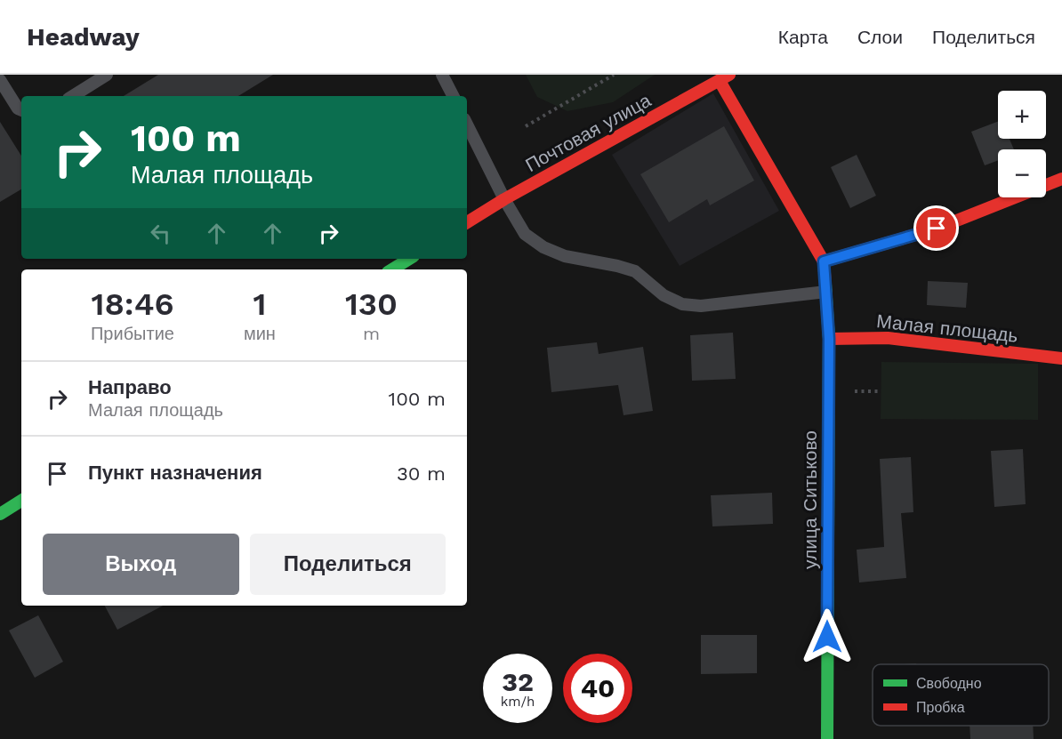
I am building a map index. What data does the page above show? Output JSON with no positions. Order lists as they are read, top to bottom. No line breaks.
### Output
{"streets":{"street":["Почтовая улица","Малая площадь","улица Ситьково"]},"crossings":[["Малая площадь","улица Ситьково"]],"legend":["Свободно","Пробка"],"page":{"header":"Headway","nav":["Карта","Слои","Поделиться"],"map_buttons":["+","−"],"turn":["100 m","Малая площадь"],"eta":["18:46","Прибытие","1","мин","130","m"],"list":[{"name":"Направо","note":"Малая площадь","value":"100 m"},{"name":"Пункт назначения","value":"30 m"}],"buttons":["Выход","Поделиться"],"speed":"32 km/h","limit":"40"}}
